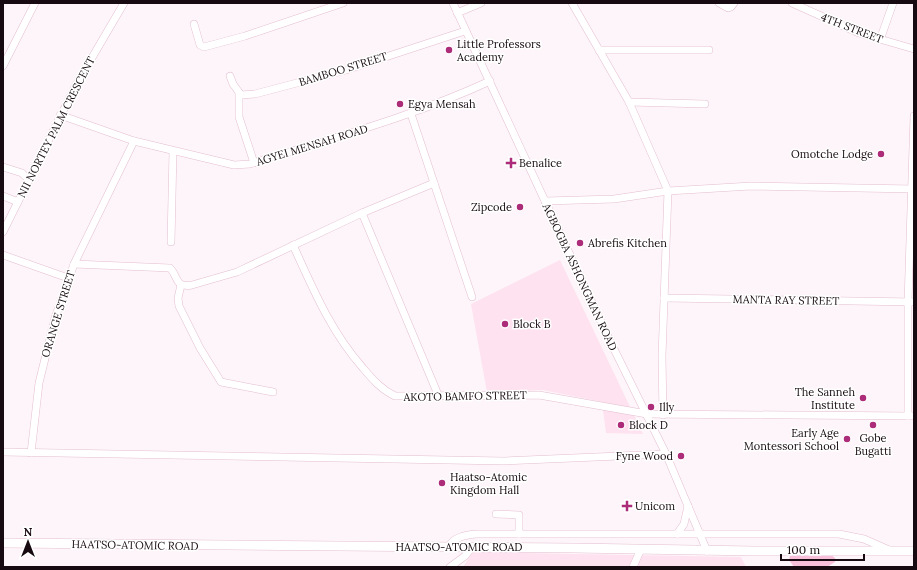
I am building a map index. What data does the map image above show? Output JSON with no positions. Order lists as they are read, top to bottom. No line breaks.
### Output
{"streets":{"main road":["HAATSO-ATOMIC ROAD"],"street":["4TH STREET","BAMBOO STREET","NII NORTEY PALM CRESCENT","AGYEI MENSAH ROAD","AGBOGBA ASHONGMAN ROAD","MANTA RAY STREET","ORANGE STREET","AKOTO BAMFO STREET"]},"crossings":[["BAMBOO STREET","AGBOGBA ASHONGMAN ROAD"],["NII NORTEY PALM CRESCENT","AGYEI MENSAH ROAD"],["AGYEI MENSAH ROAD","AGBOGBA ASHONGMAN ROAD"],["AGYEI MENSAH ROAD","ORANGE STREET"],["AGBOGBA ASHONGMAN ROAD","AKOTO BAMFO STREET"],["AGBOGBA ASHONGMAN ROAD","HAATSO-ATOMIC ROAD"]],"places":{"other":["Little Professors Academy","Egya Mensah","Omotche Lodge","Zipcode","Abrefis Kitchen","Block B","The Sanneh Institute","Illy","Block D","Gobe Bugatti","Early Age Montessori School","Fyne Wood","Haatso-Atomic Kingdom Hall"],"health":["Benalice","Unicom"]},"scale_bar":"100 m","north":"top"}
